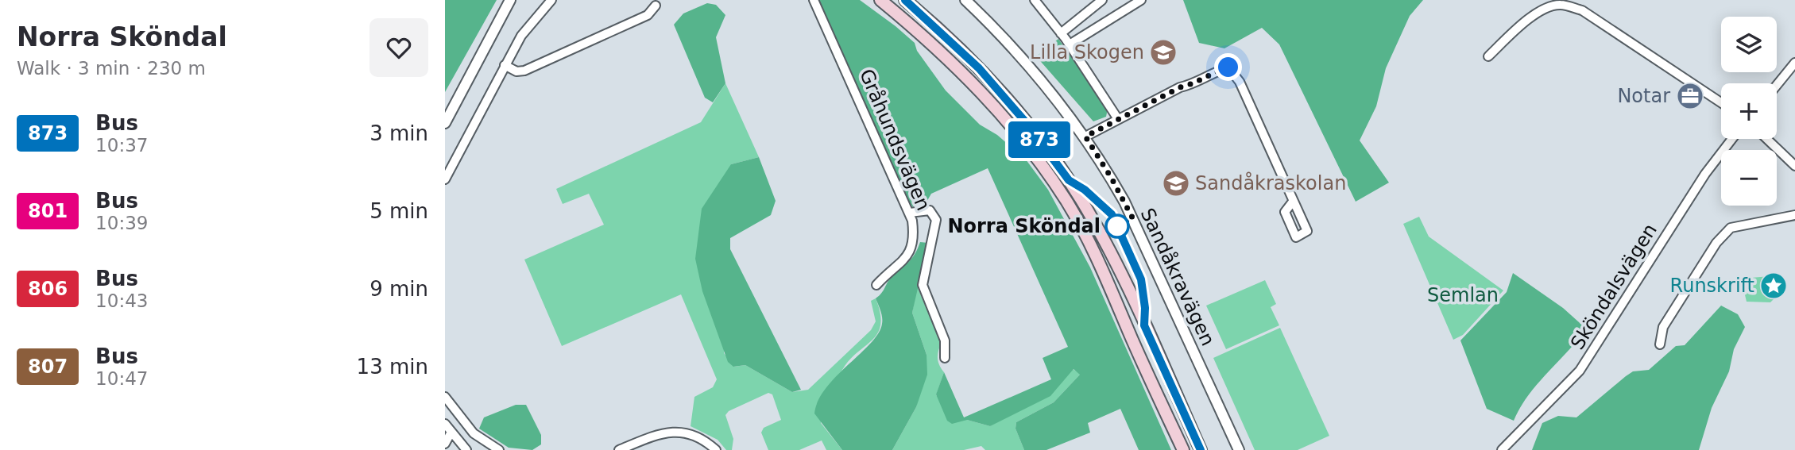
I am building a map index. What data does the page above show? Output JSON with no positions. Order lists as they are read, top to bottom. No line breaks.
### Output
{"streets":{"street":["Gråhundsvägen","Sandåkravägen","Sköndalsvägen"]},"parks":["Semlan"],"places":{"school or university":["Lilla Skogen","Sandåkraskolan"],"office":["Notar"],"other":["Norra Sköndal"],"place":["Runskrift"]},"lines":["bus line 873"],"page":{"heading":["Norra Sköndal","Walk · 3 min · 230 m"],"on_map":"873","map_buttons":["+","−"],"list":[{"mark":"873","name":"Bus","note":"10:37","value":"3 min"},{"mark":"801","name":"Bus","note":"10:39","value":"5 min"},{"mark":"806","name":"Bus","note":"10:43","value":"9 min"},{"mark":"807","name":"Bus","note":"10:47","value":"13 min"}]}}
